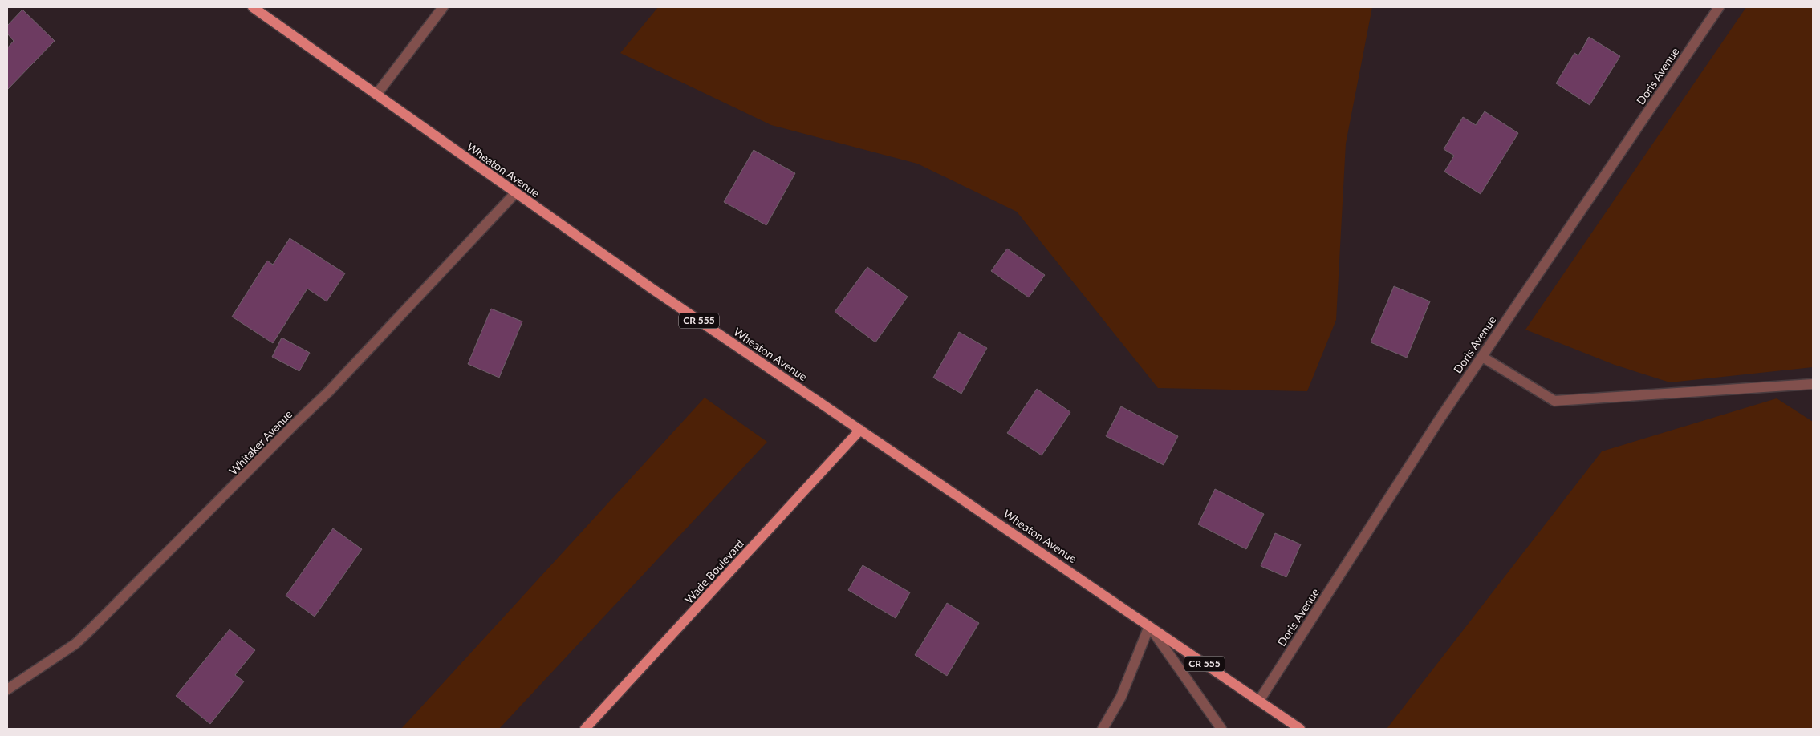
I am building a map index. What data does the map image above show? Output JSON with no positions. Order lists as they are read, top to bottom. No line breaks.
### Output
{"streets":{"main road":["Wheaton Avenue","CR 555","Wade Boulevard"],"street":["Doris Avenue","Whitaker Avenue"]},"crossings":[["Doris Avenue","Wheaton Avenue"],["Doris Avenue","CR 555"],["Wheaton Avenue","CR 555"],["Wheaton Avenue","Whitaker Avenue"],["Wheaton Avenue","Wade Boulevard"]]}
